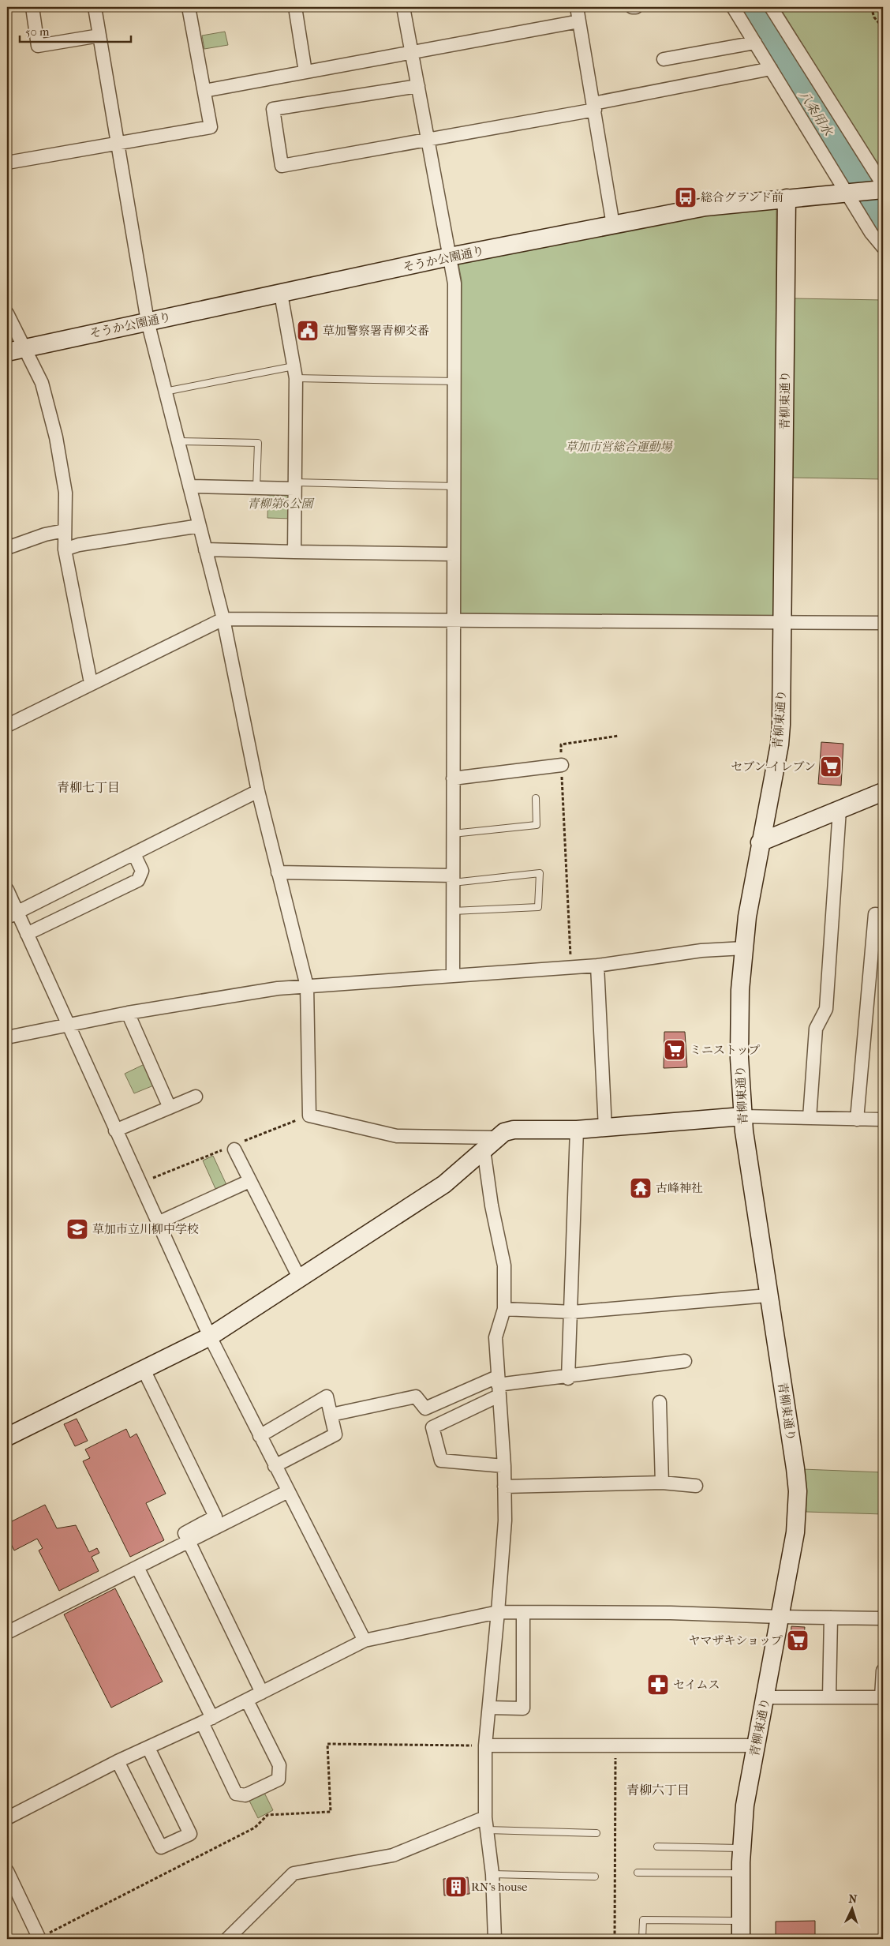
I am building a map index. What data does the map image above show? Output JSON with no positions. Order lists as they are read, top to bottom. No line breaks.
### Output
{"streets":{"street":["そうか公園通り","青柳東通り"]},"crossings":[["そうか公園通り","青柳東通り"]],"districts":["青柳七丁目","青柳六丁目"],"water":["八条用水"],"parks":["草加市営総合運動場","青柳第6公園"],"places":{"bus stop":["総合グランド前"],"public building":["草加警察署青柳交番"],"supermarket":["セブン-イレブン","ミニストップ","ヤマザキショップ"],"temple":["古峰神社"],"school or university":["草加市立川柳中学校"],"pharmacy":["セイムス"],"building":["RN's house"]},"scale_bar":"50 m","north":"top"}
